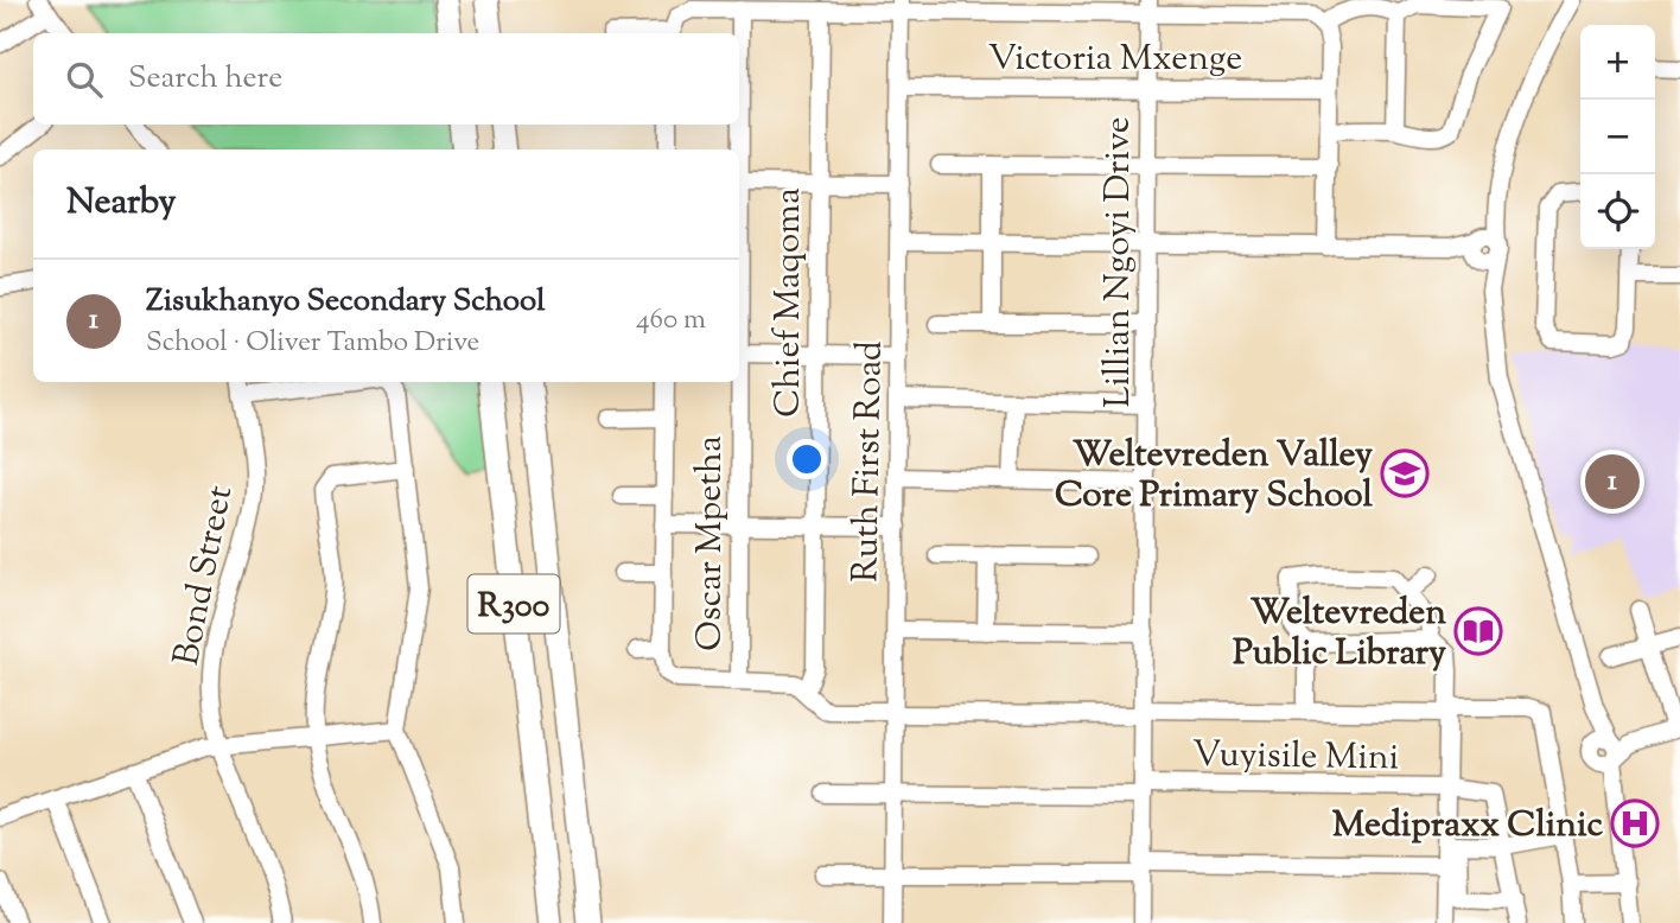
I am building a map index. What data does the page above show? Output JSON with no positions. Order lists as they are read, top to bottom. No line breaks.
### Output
{"streets":{"highway":["R300"],"street":["Victoria Mxenge","Lillian Ngoyi Drive","Chief Maqoma","Ruth First Road","Oscar Mpetha","Bond Street","Vuyisile Mini"]},"crossings":[["Victoria Mxenge","Lillian Ngoyi Drive"],["Victoria Mxenge","Ruth First Road"],["Lillian Ngoyi Drive","Vuyisile Mini"],["Ruth First Road","Vuyisile Mini"]],"places":{"school or university":["Weltevreden Valley Core Primary School"],"library":["Weltevreden Public Library"],"hospital":["Medipraxx Clinic"]},"page":{"map_buttons":["+","−"],"search":"Search here","heading":"Nearby","list":[{"mark":"1","name":"Zisukhanyo Secondary School","note":"School · Oliver Tambo Drive","value":"460 m"}],"pins":"1"}}
